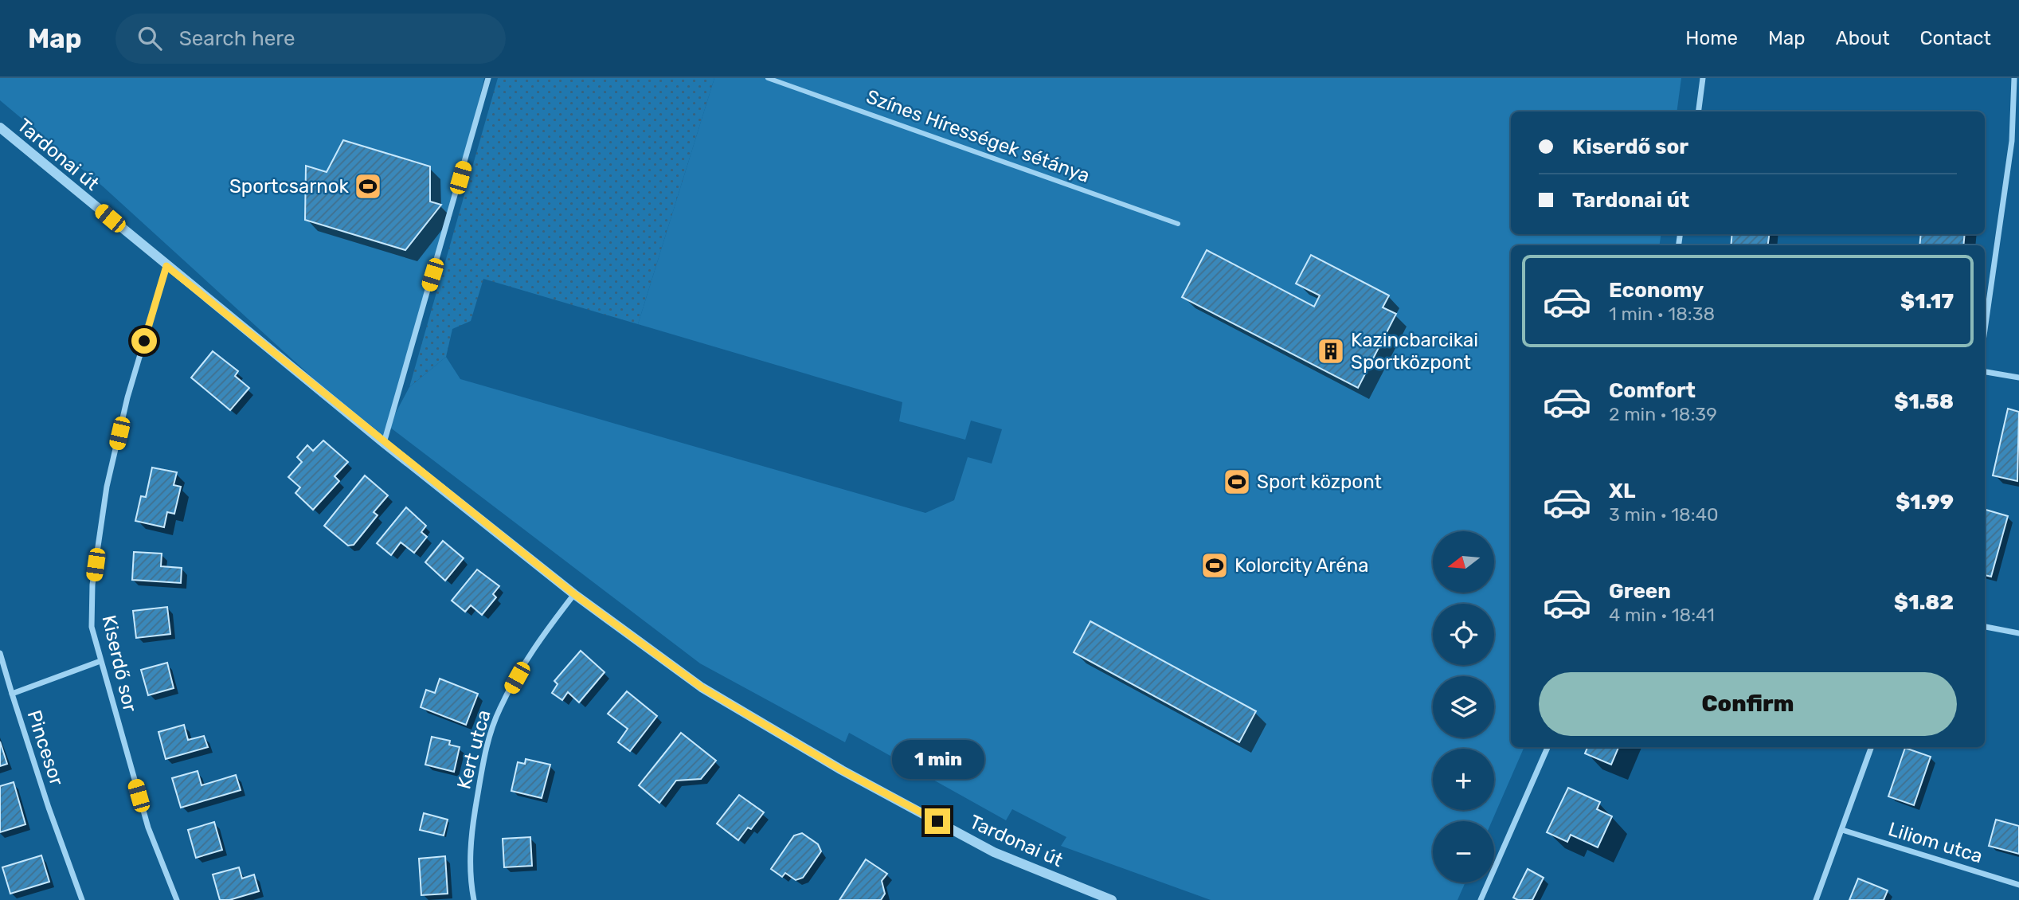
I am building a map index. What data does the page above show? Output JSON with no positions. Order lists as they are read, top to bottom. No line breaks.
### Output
{"streets":{"street":["Színes Hírességek sétánya","Tardonai út","Kiserdő sor","Pincesor","Kert utca","Liliom utca"]},"crossings":[["Tardonai út","Kiserdő sor"],["Tardonai út","Kert utca"],["Kiserdő sor","Pincesor"]],"places":{"sports":["Sportcsarnok","Sport központ","Kolorcity Aréna"],"building":["Kazincbarcikai Sportközpont"]},"north":"left","page":{"header":"Map","search":"Search here","nav":["Home","Map","About","Contact"],"banner":["Kiserdő sor","Tardonai út"],"list":[{"name":"Economy","note":"1 min · 18:38","value":"$1.17"},{"name":"Comfort","note":"2 min · 18:39","value":"$1.58"},{"name":"XL","note":"3 min · 18:40","value":"$1.99"},{"name":"Green","note":"4 min · 18:41","value":"$1.82"}],"map_buttons":["+","−"],"buttons":"Confirm","bubble":"1 min"}}
